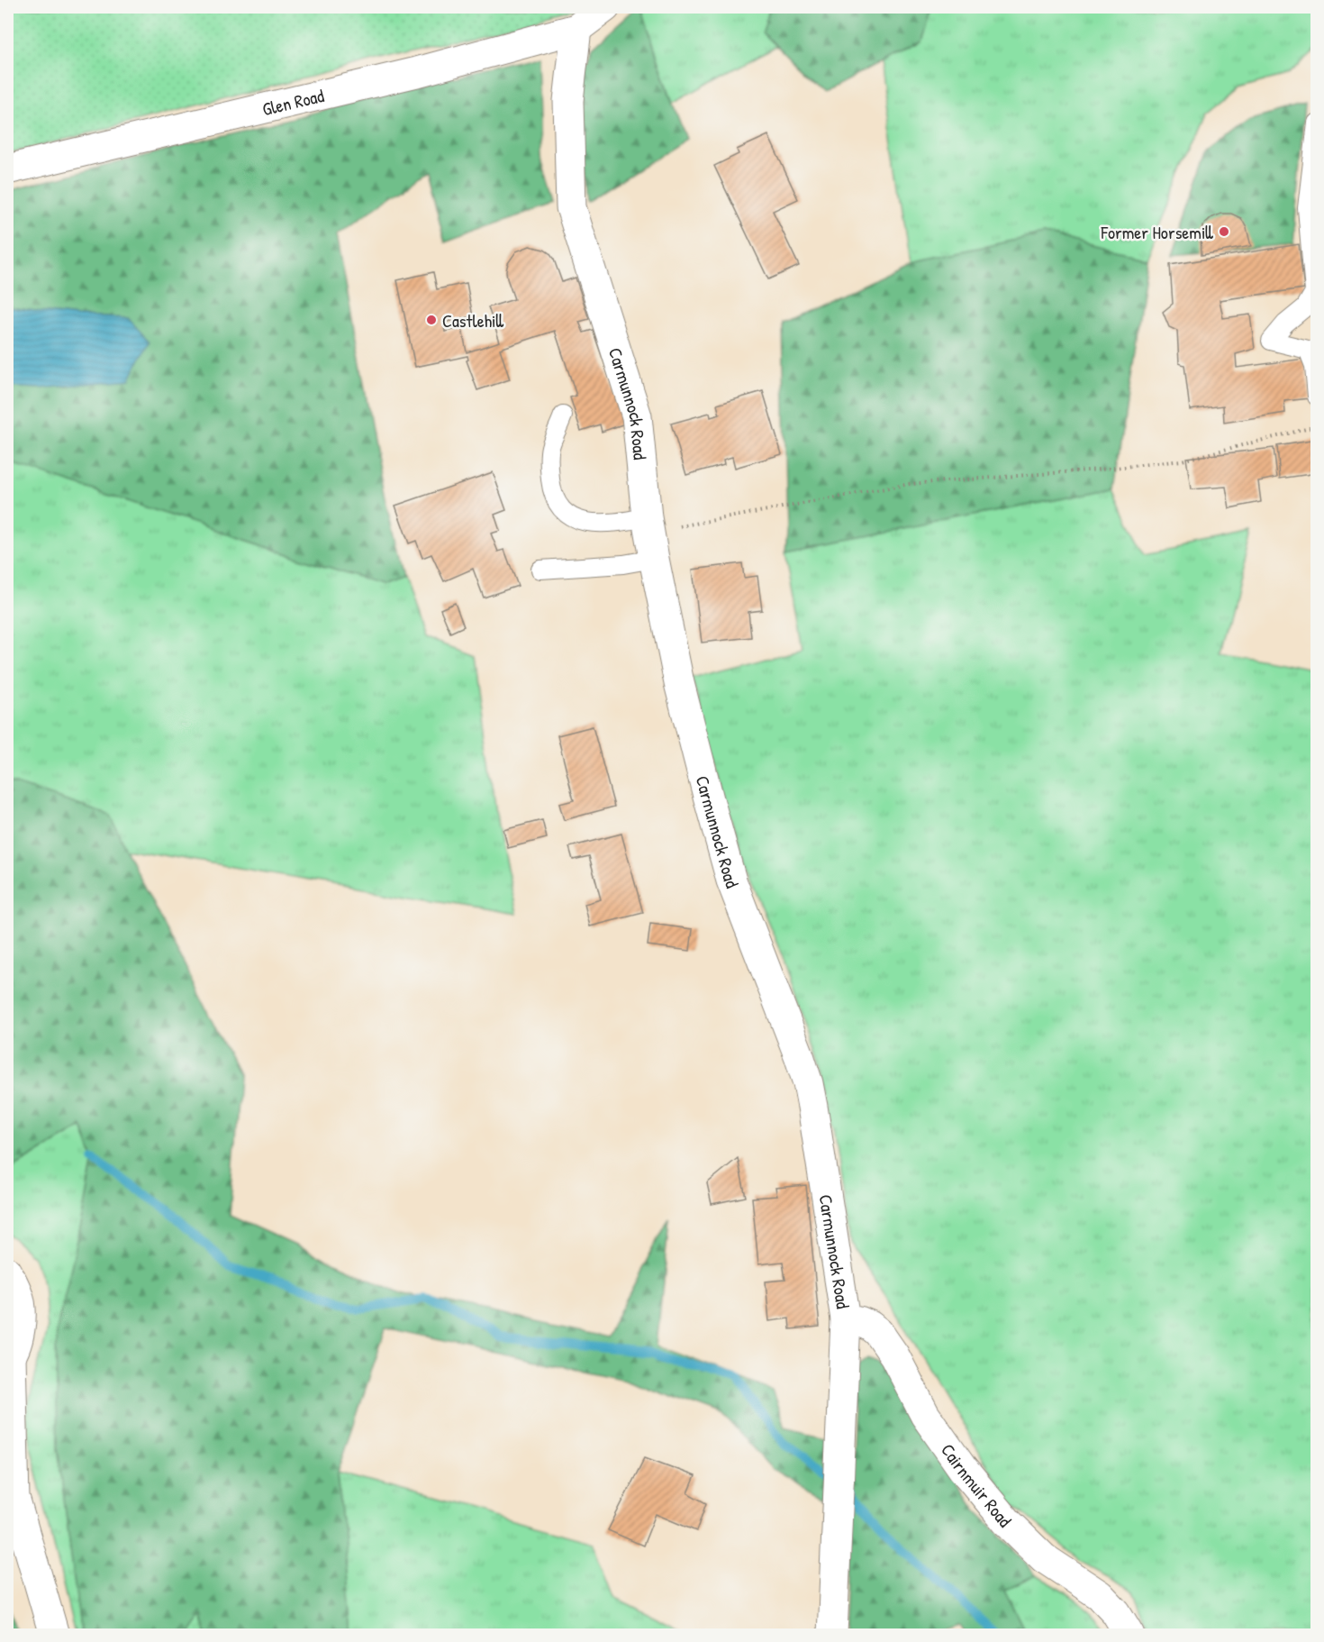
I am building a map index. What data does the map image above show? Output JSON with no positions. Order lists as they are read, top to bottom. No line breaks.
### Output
{"streets":{"street":["Glen Road","Carmunnock Road","Cairnmuir Road"]},"crossings":[["Glen Road","Carmunnock Road"],["Carmunnock Road","Cairnmuir Road"]],"places":["Former Horsemill","Castlehill"]}
